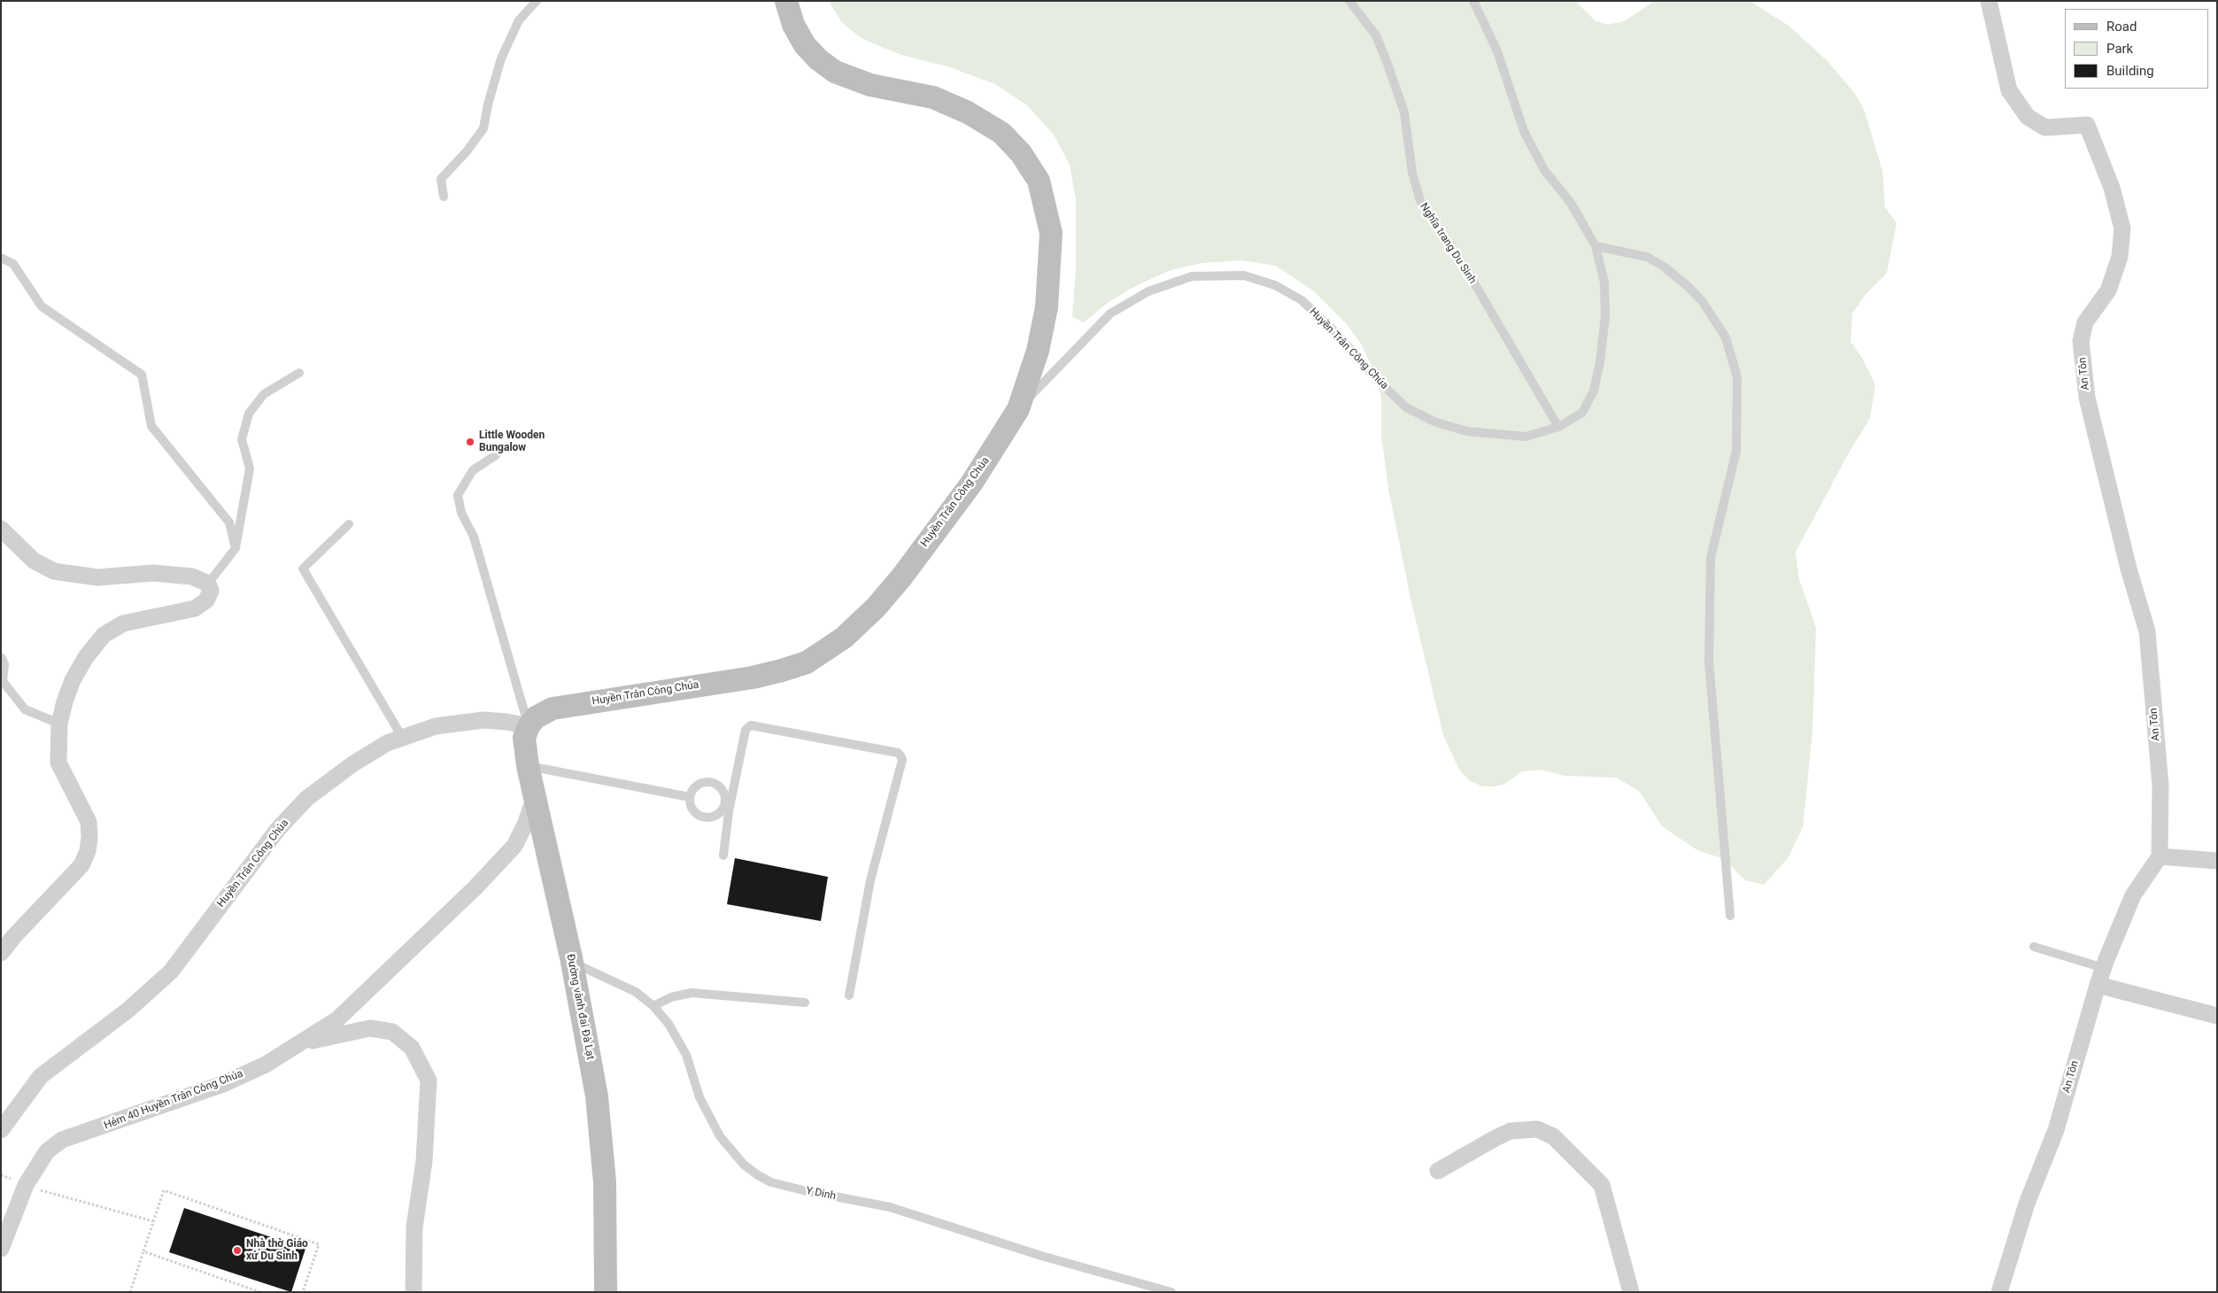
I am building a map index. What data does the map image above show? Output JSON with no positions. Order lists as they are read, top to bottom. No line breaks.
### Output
{"streets":{"main road":["Huyền Trân Công Chúa","Đường vành đai Đà Lạt"],"street":["An Tôn","Hẻm 40 Huyền Trân Công Chúa"],"lane":["Nghĩa trang Du Sinh","Y Dinh"]},"crossings":[["Nghĩa trang Du Sinh","Huyền Trân Công Chúa"],["Huyền Trân Công Chúa","Đường vành đai Đà Lạt"],["Đường vành đai Đà Lạt","Hẻm 40 Huyền Trân Công Chúa"],["Đường vành đai Đà Lạt","Y Dinh"]],"places":["Little Wooden Bungalow","Nhà thờ Giáo xứ Du Sinh"],"legend":["Road","Park","Building"]}
